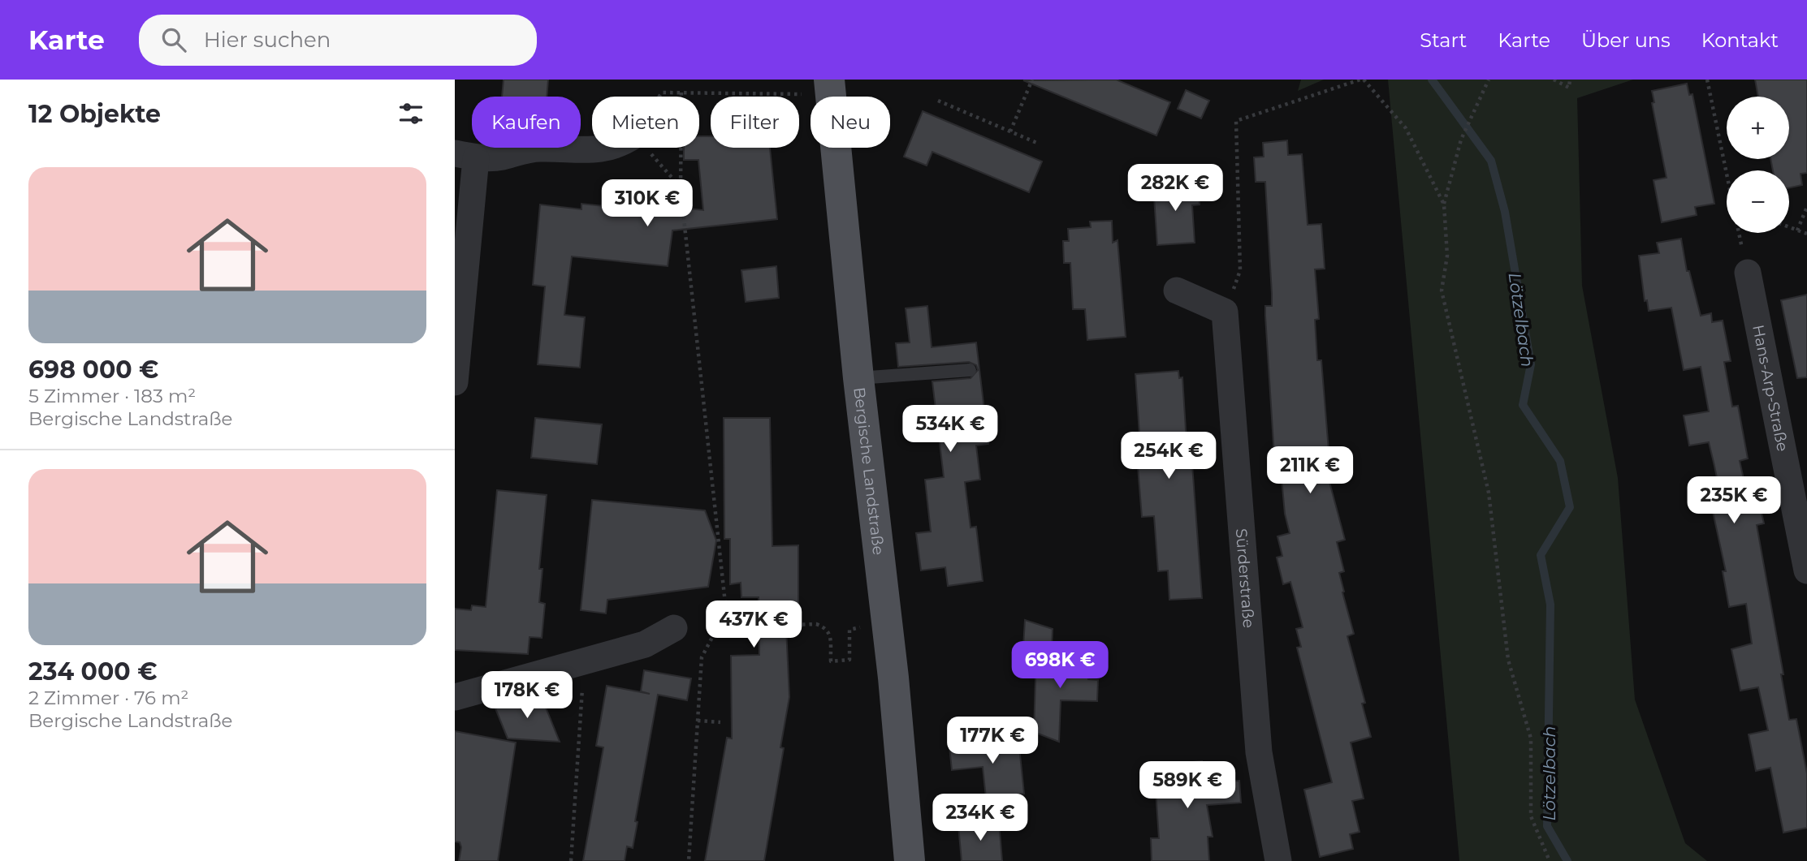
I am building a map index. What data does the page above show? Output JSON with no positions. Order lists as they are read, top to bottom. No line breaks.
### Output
{"streets":{"main road":["Bergische Landstraße"],"street":["Hans-Arp-Straße","Sürderstraße"]},"water":["Lötzelbach"],"page":{"header":"Karte","search":"Hier suchen","nav":["Start","Karte","Über uns","Kontakt"],"heading":"12 Objekte","map_buttons":["+","−"],"chip":["Kaufen","Mieten","Filter","Neu"],"list":[{"name":"698 000 €","note":"5 Zimmer · 183 m² · Bergische Landstraße"},{"name":"234 000 €","note":"2 Zimmer · 76 m² · Bergische Landstraße"}],"price":["282K €","310K €","534K €","254K €","211K €","235K €","437K €","698K €","178K €","177K €","589K €","234K €"]}}
